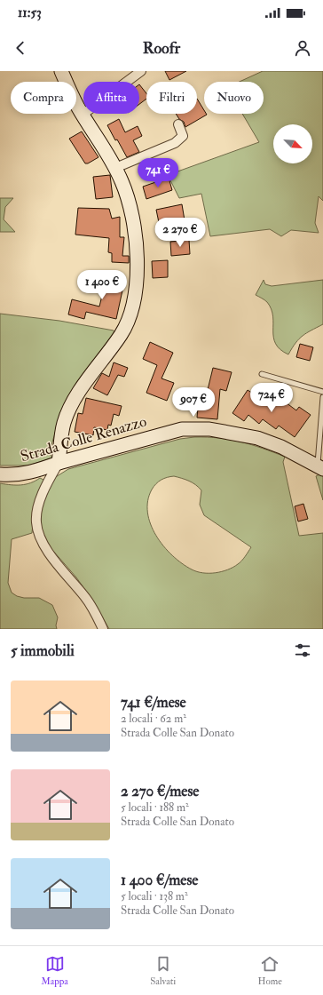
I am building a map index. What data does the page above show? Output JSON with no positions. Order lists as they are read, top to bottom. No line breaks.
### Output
{"streets":{"street":["Strada Colle Renazzo"]},"north":"bottom right","page":{"status":"11:53","header":"Roofr","chip":["Compra","Affitta","Filtri","Nuovo"],"price":["741 €","2 270 €","1 400 €","724 €","907 €"],"heading":"5 immobili","list":[{"name":"741 €/mese","note":"2 locali · 62 m² · Strada Colle San Donato"},{"name":"2 270 €/mese","note":"5 locali · 188 m² · Strada Colle San Donato"},{"name":"1 400 €/mese","note":"5 locali · 138 m² · Strada Colle San Donato"}],"tabs":["Mappa","Salvati","Home"]}}
